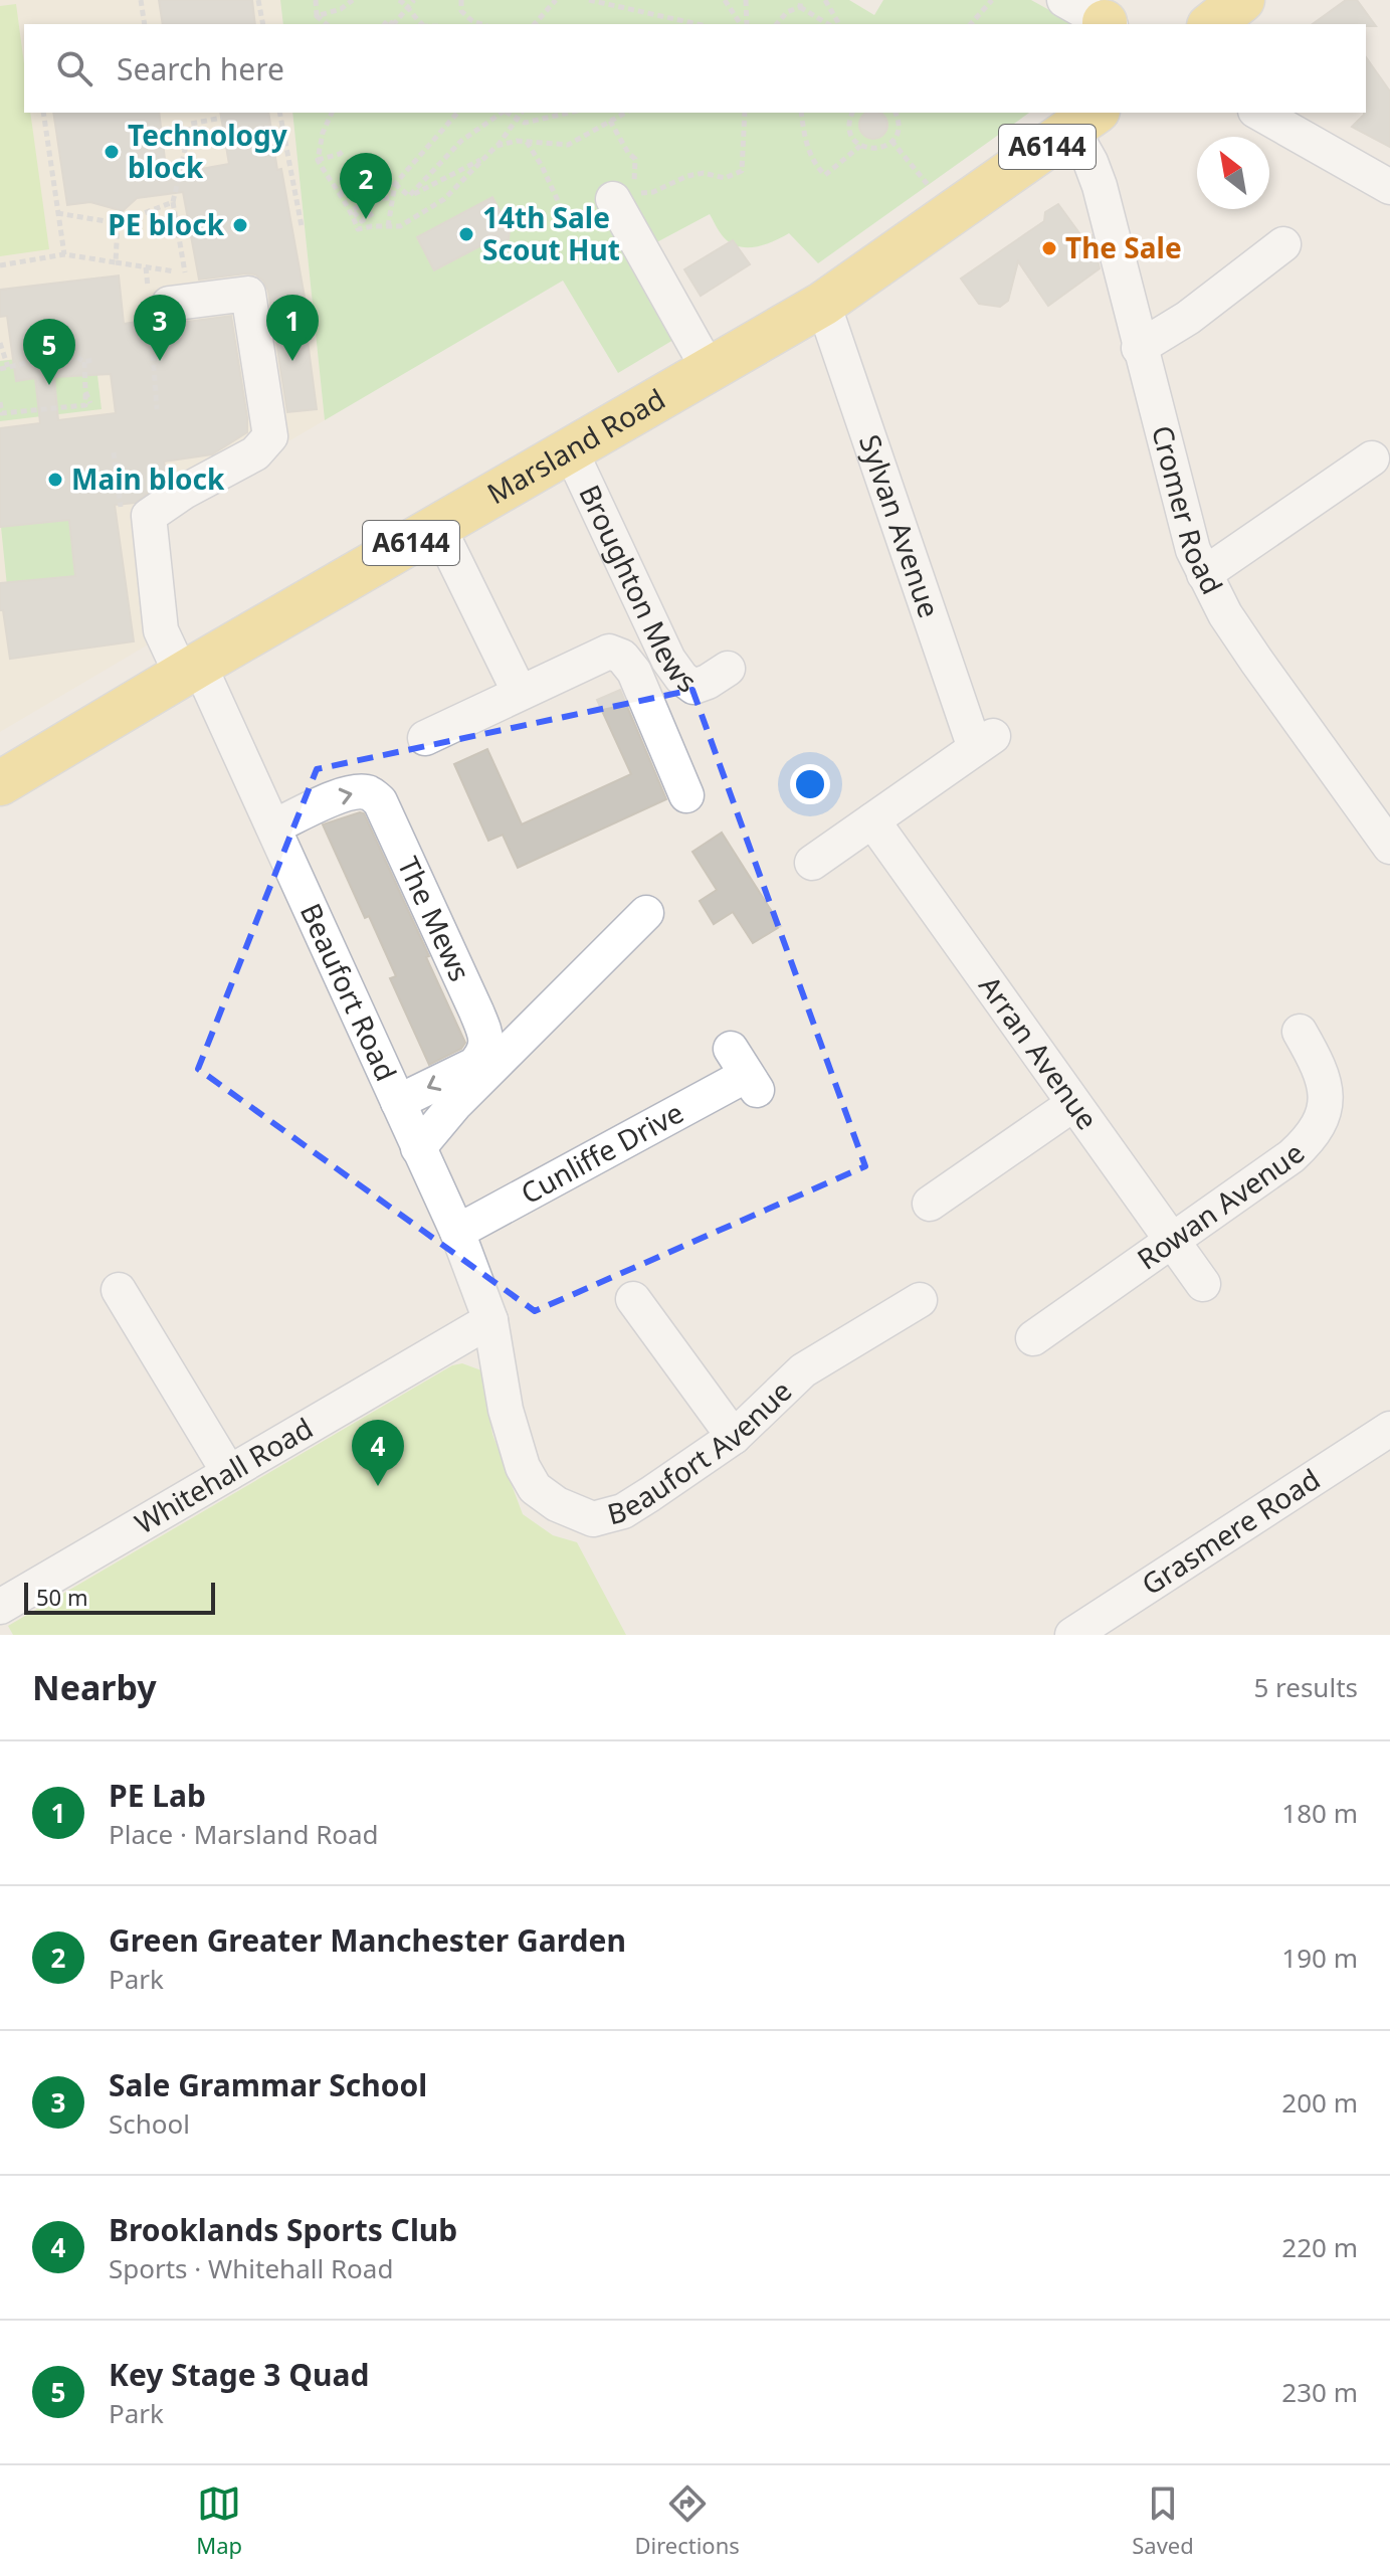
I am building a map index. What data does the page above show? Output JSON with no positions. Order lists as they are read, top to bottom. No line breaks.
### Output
{"streets":{"main road":["A6144","Marsland Road"],"street":["Cromer Road","Sylvan Avenue","Broughton Mews","The Mews","Beaufort Road","Arran Avenue","Cunliffe Drive","Rowan Avenue","Beaufort Avenue","Whitehall Road","Grasmere Road"]},"crossings":[["Marsland Road","Cromer Road"],["Marsland Road","Sylvan Avenue"],["Marsland Road","Broughton Mews"],["Marsland Road","Beaufort Road"],["Sylvan Avenue","Arran Avenue"],["The Mews","Beaufort Road"],["Beaufort Road","Cunliffe Drive"],["Beaufort Road","Beaufort Avenue"],["Beaufort Road","Whitehall Road"],["Arran Avenue","Rowan Avenue"],["Beaufort Avenue","Whitehall Road"]],"places":["Technology block","PE block","14th Sale Scout Hut","The Sale","Main block"],"scale_bar":"50 m","north":"top left","page":{"search":"Search here","pins":["2","1","3","5","4"],"scale":"50 m","heading":["Nearby","5 results"],"list":[{"mark":"1","name":"PE Lab","note":"Place · Marsland Road","value":"180 m"},{"mark":"2","name":"Green Greater Manchester Garden","note":"Park","value":"190 m"},{"mark":"3","name":"Sale Grammar School","note":"School","value":"200 m"},{"mark":"4","name":"Brooklands Sports Club","note":"Sports · Whitehall Road","value":"220 m"},{"mark":"5","name":"Key Stage 3 Quad","note":"Park","value":"230 m"}],"nav":["Map","Directions","Saved"]}}
